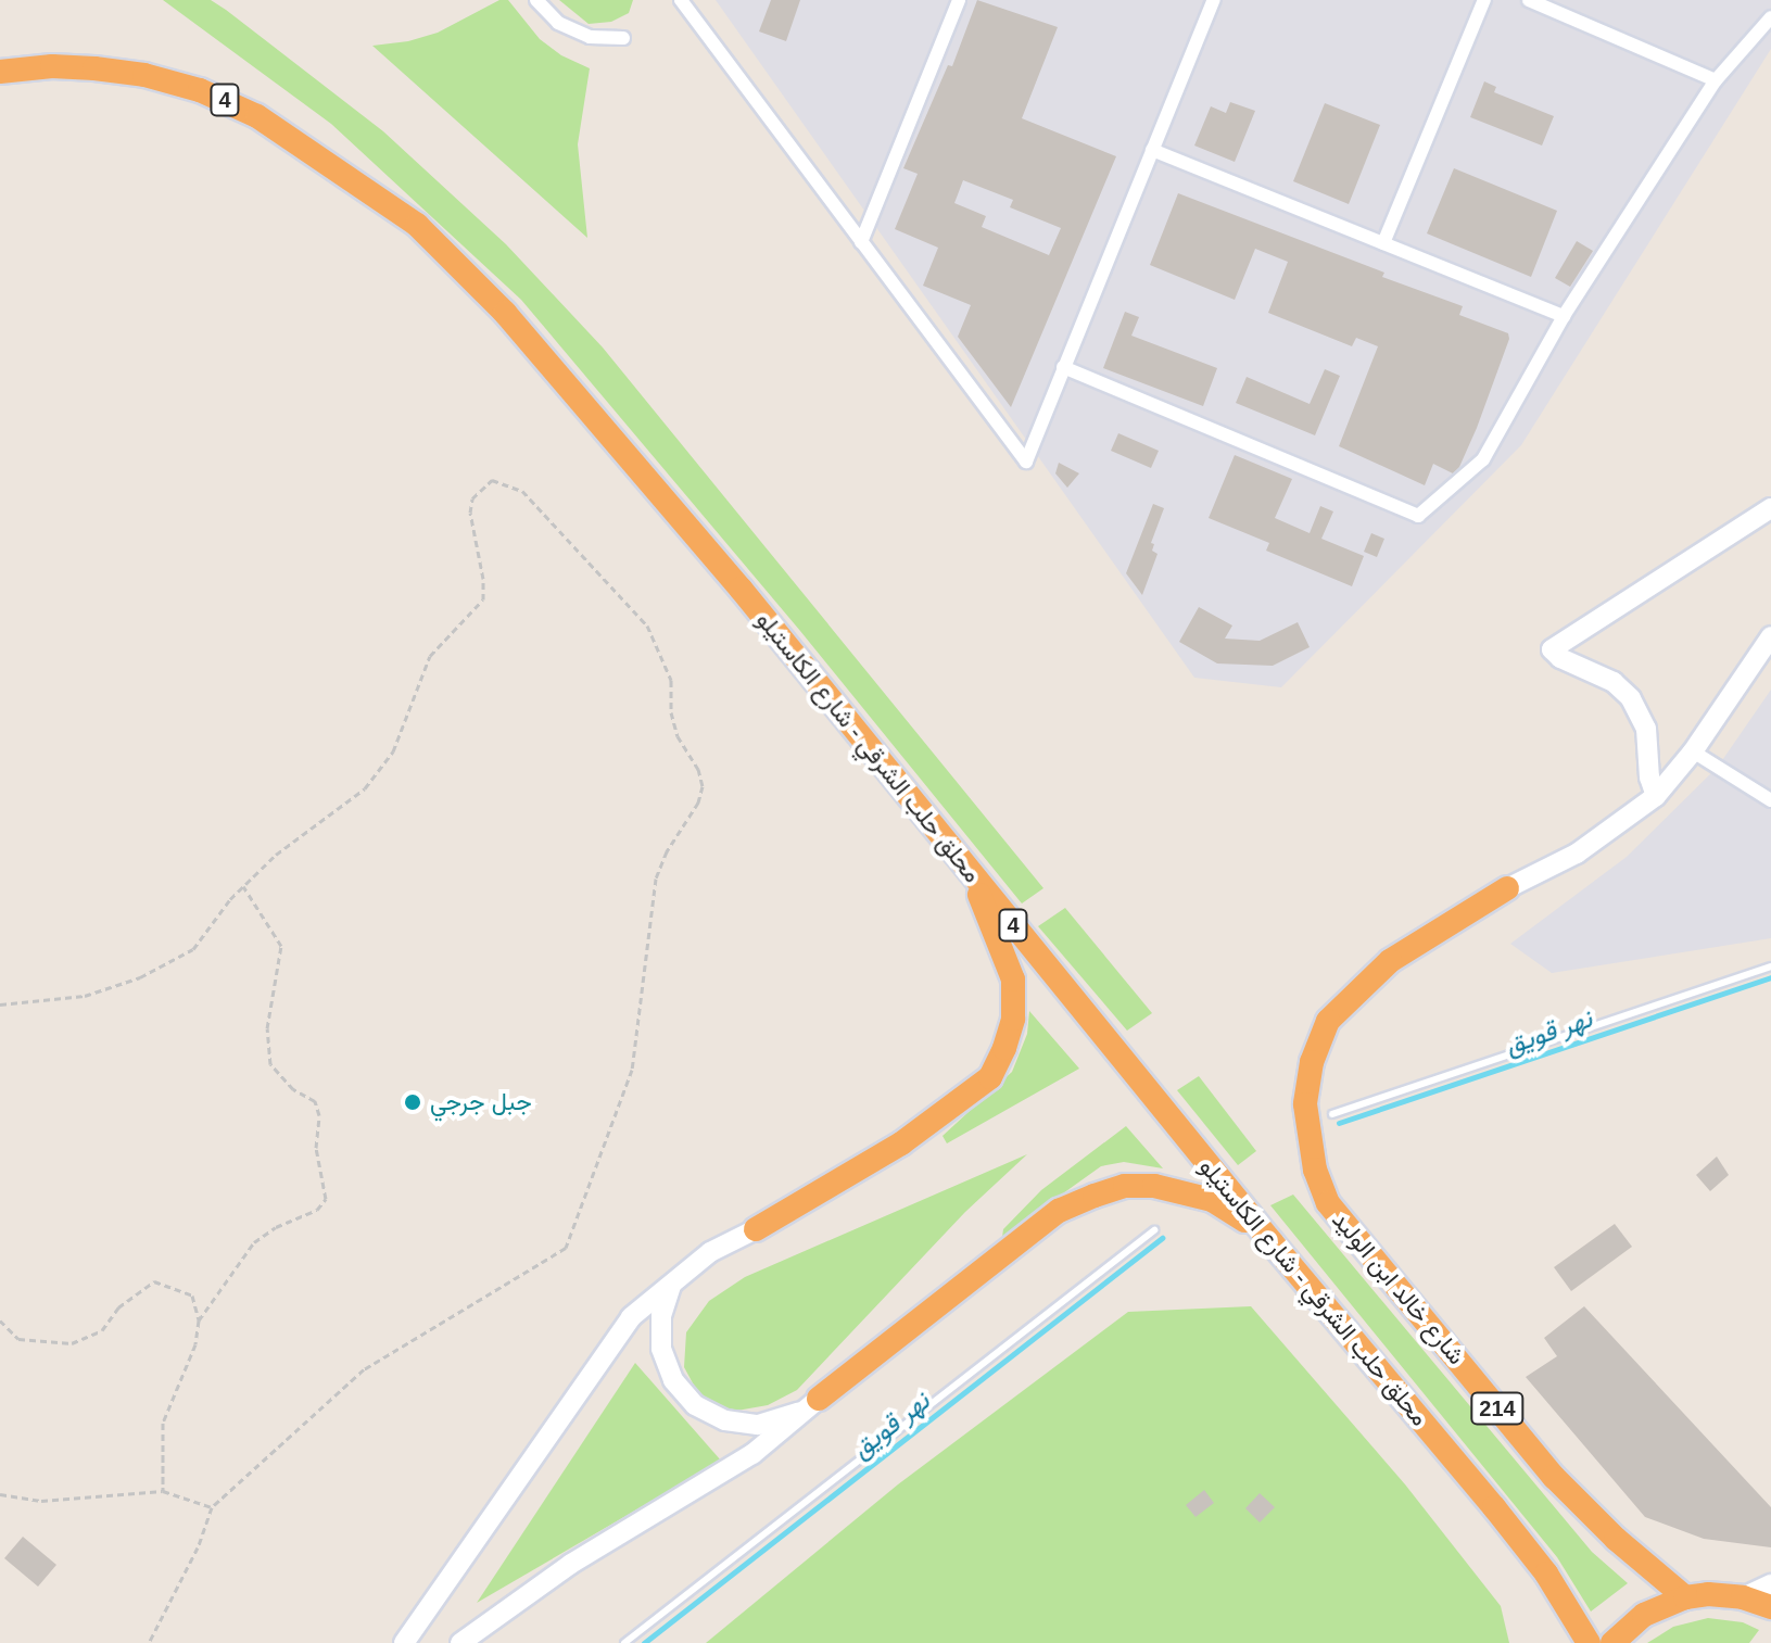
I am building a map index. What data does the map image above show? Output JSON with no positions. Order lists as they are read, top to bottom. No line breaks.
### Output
{"streets":{"highway":["4","محلق حلب الشرقي - شارع الكاستيلو","شارع خالد ابن الوليد","214"]},"water":["نهر قويق"],"places":["جبل جرجي"]}
